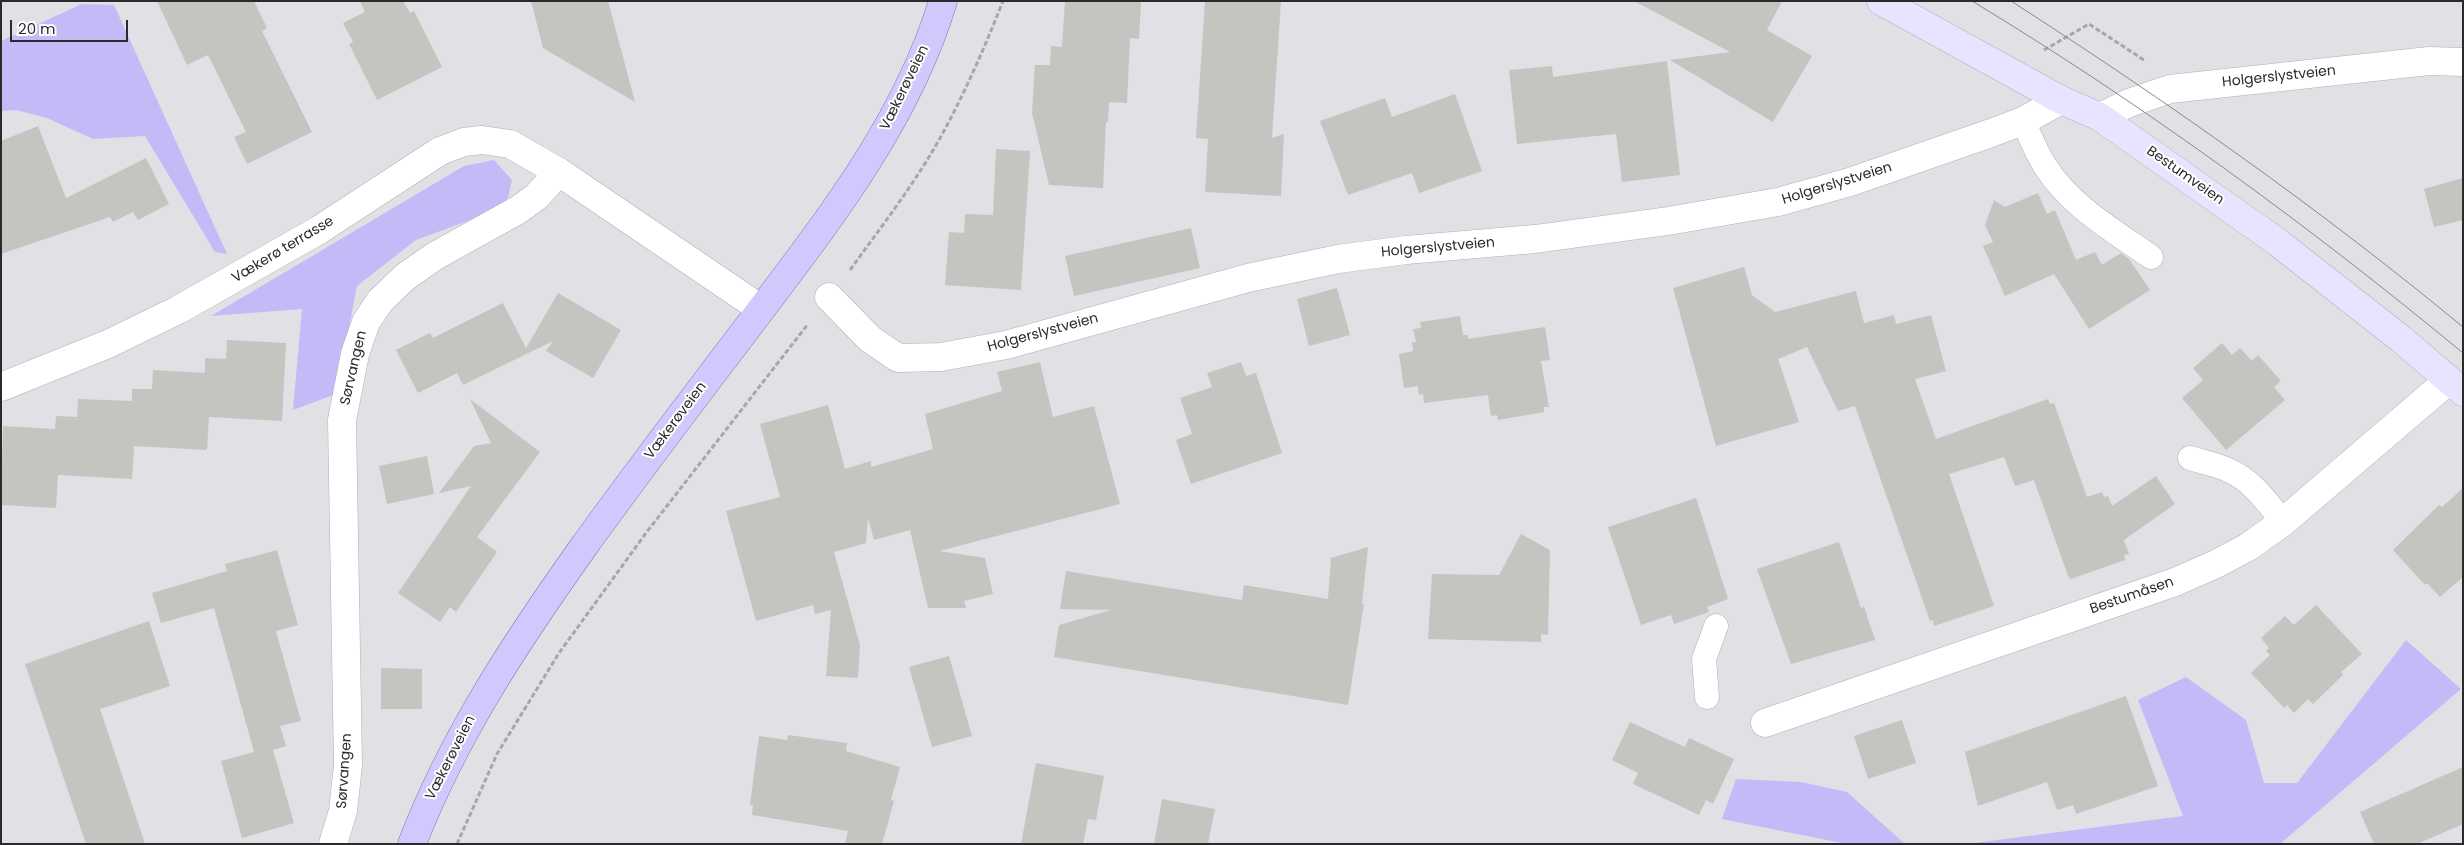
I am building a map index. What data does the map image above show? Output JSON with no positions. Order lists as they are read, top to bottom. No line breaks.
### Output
{"streets":{"main road":["Vækerøveien"],"street":["Holgerslystveien","Bestumveien","Vækerø terrasse","Sørvangen","Bestumåsen"]},"crossings":[["Holgerslystveien","Bestumveien"],["Bestumveien","Bestumåsen"],["Vækerø terrasse","Sørvangen"]],"scale_bar":"20 m"}
